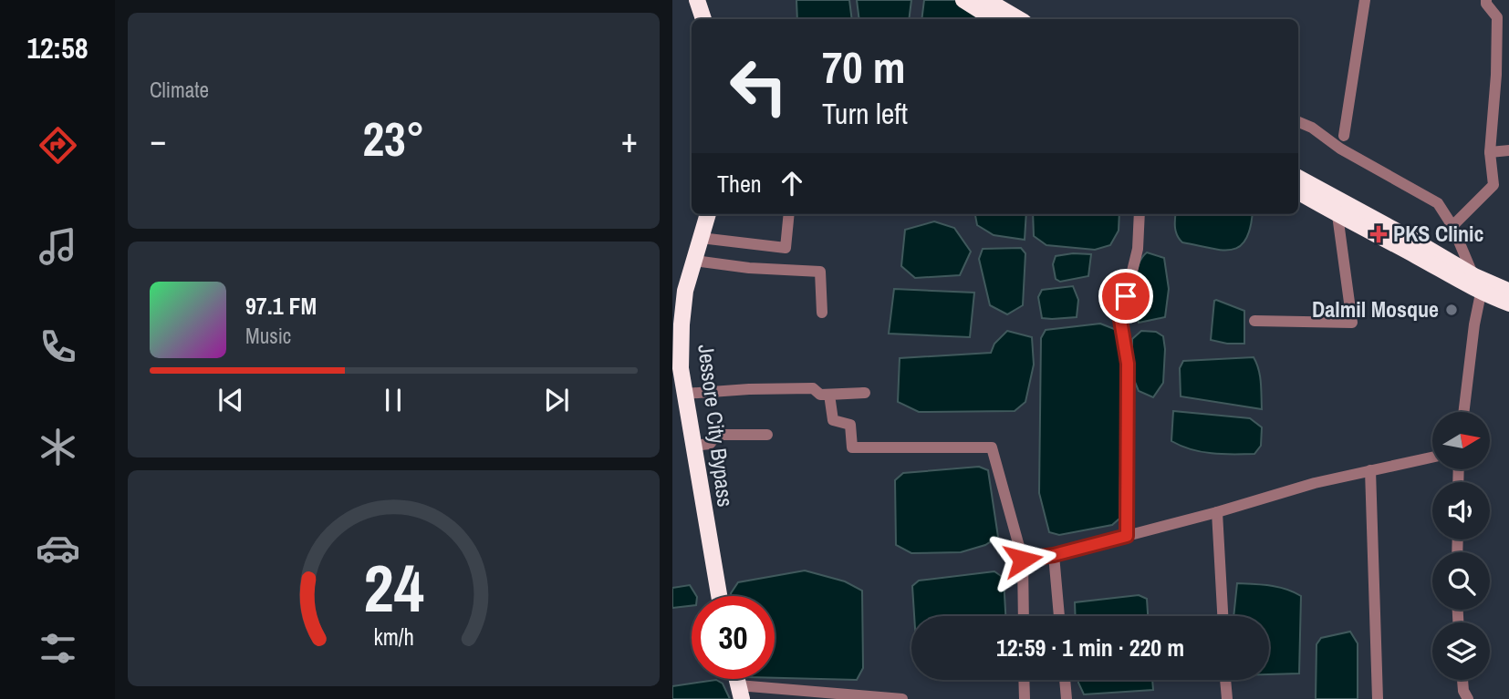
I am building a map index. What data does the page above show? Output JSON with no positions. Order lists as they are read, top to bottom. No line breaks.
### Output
{"streets":{"highway":["Jessore City Bypass"]},"places":{"health":["PKS Clinic"],"other":["Dalmil Mosque"]},"north":"right","page":{"tabs":"12:58","tile":"Climate","turn":["70 m","Turn left"],"heat":["−","23°","+"],"then":"Then","song":["97.1 FM","Music"],"limit":"30","trip":"12:59 · 1 min · 220 m","gauge":["24","km/h"]}}
